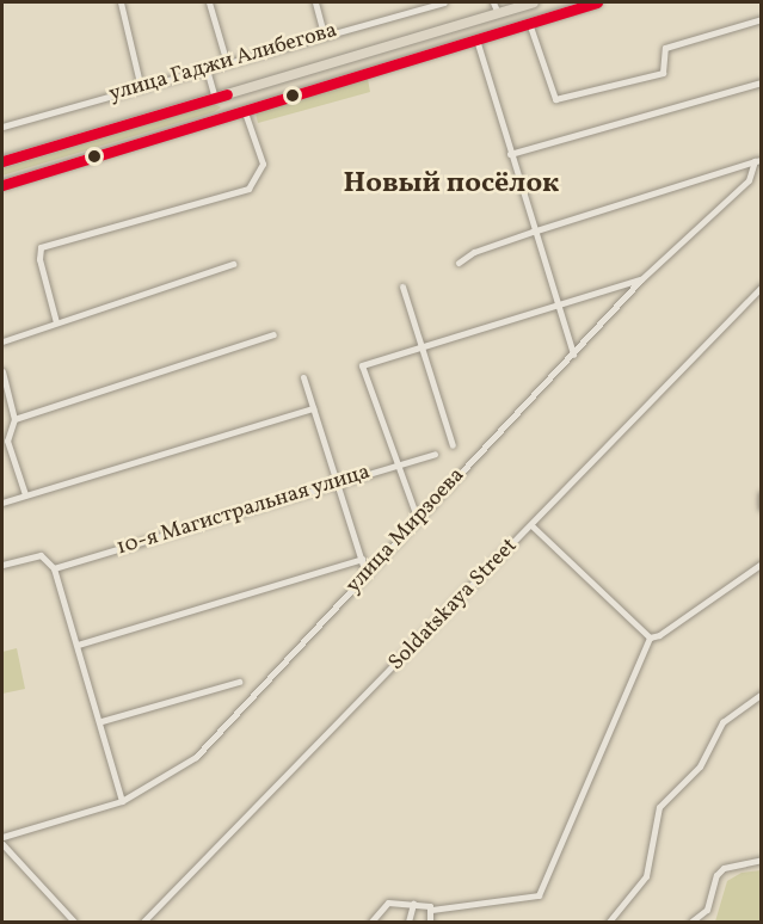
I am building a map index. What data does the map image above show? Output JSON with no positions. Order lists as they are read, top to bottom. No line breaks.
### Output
{"streets":{"street":["улица Гаджи Алибегова","10-я Магистральная улица","улица Мирзоева","Soldatskaya Street"]},"districts":["Новый посёлок"]}
